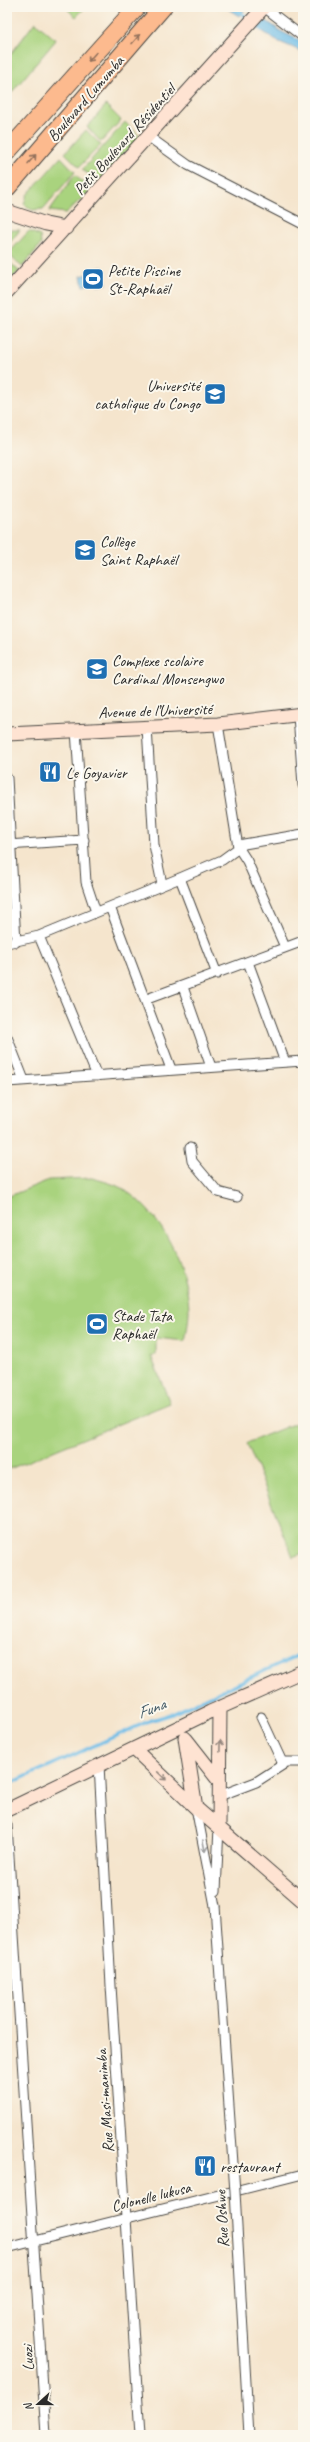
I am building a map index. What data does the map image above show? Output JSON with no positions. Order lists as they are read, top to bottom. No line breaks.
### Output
{"streets":{"highway":["Boulevard Lumumba"],"street":["Petit Boulevard Résidentiel","Avenue de l’Université","Rue Masi-manimba","Colonelle lukusa","Rue Oshwe","Luozi"]},"crossings":[["Rue Masi-manimba","Colonelle lukusa"],["Colonelle lukusa","Rue Oshwe"],["Colonelle lukusa","Luozi"]],"water":["Funa"],"places":{"sports":["Petite Piscine St-Raphaël","Stade Tata Raphaël"],"school or university":["Université catholique du Congo","Collège Saint Raphaël","Complexe scolaire Cardinal Monsengwo"],"restaurant":["Le Goyavier","restaurant"]},"north":"left"}
